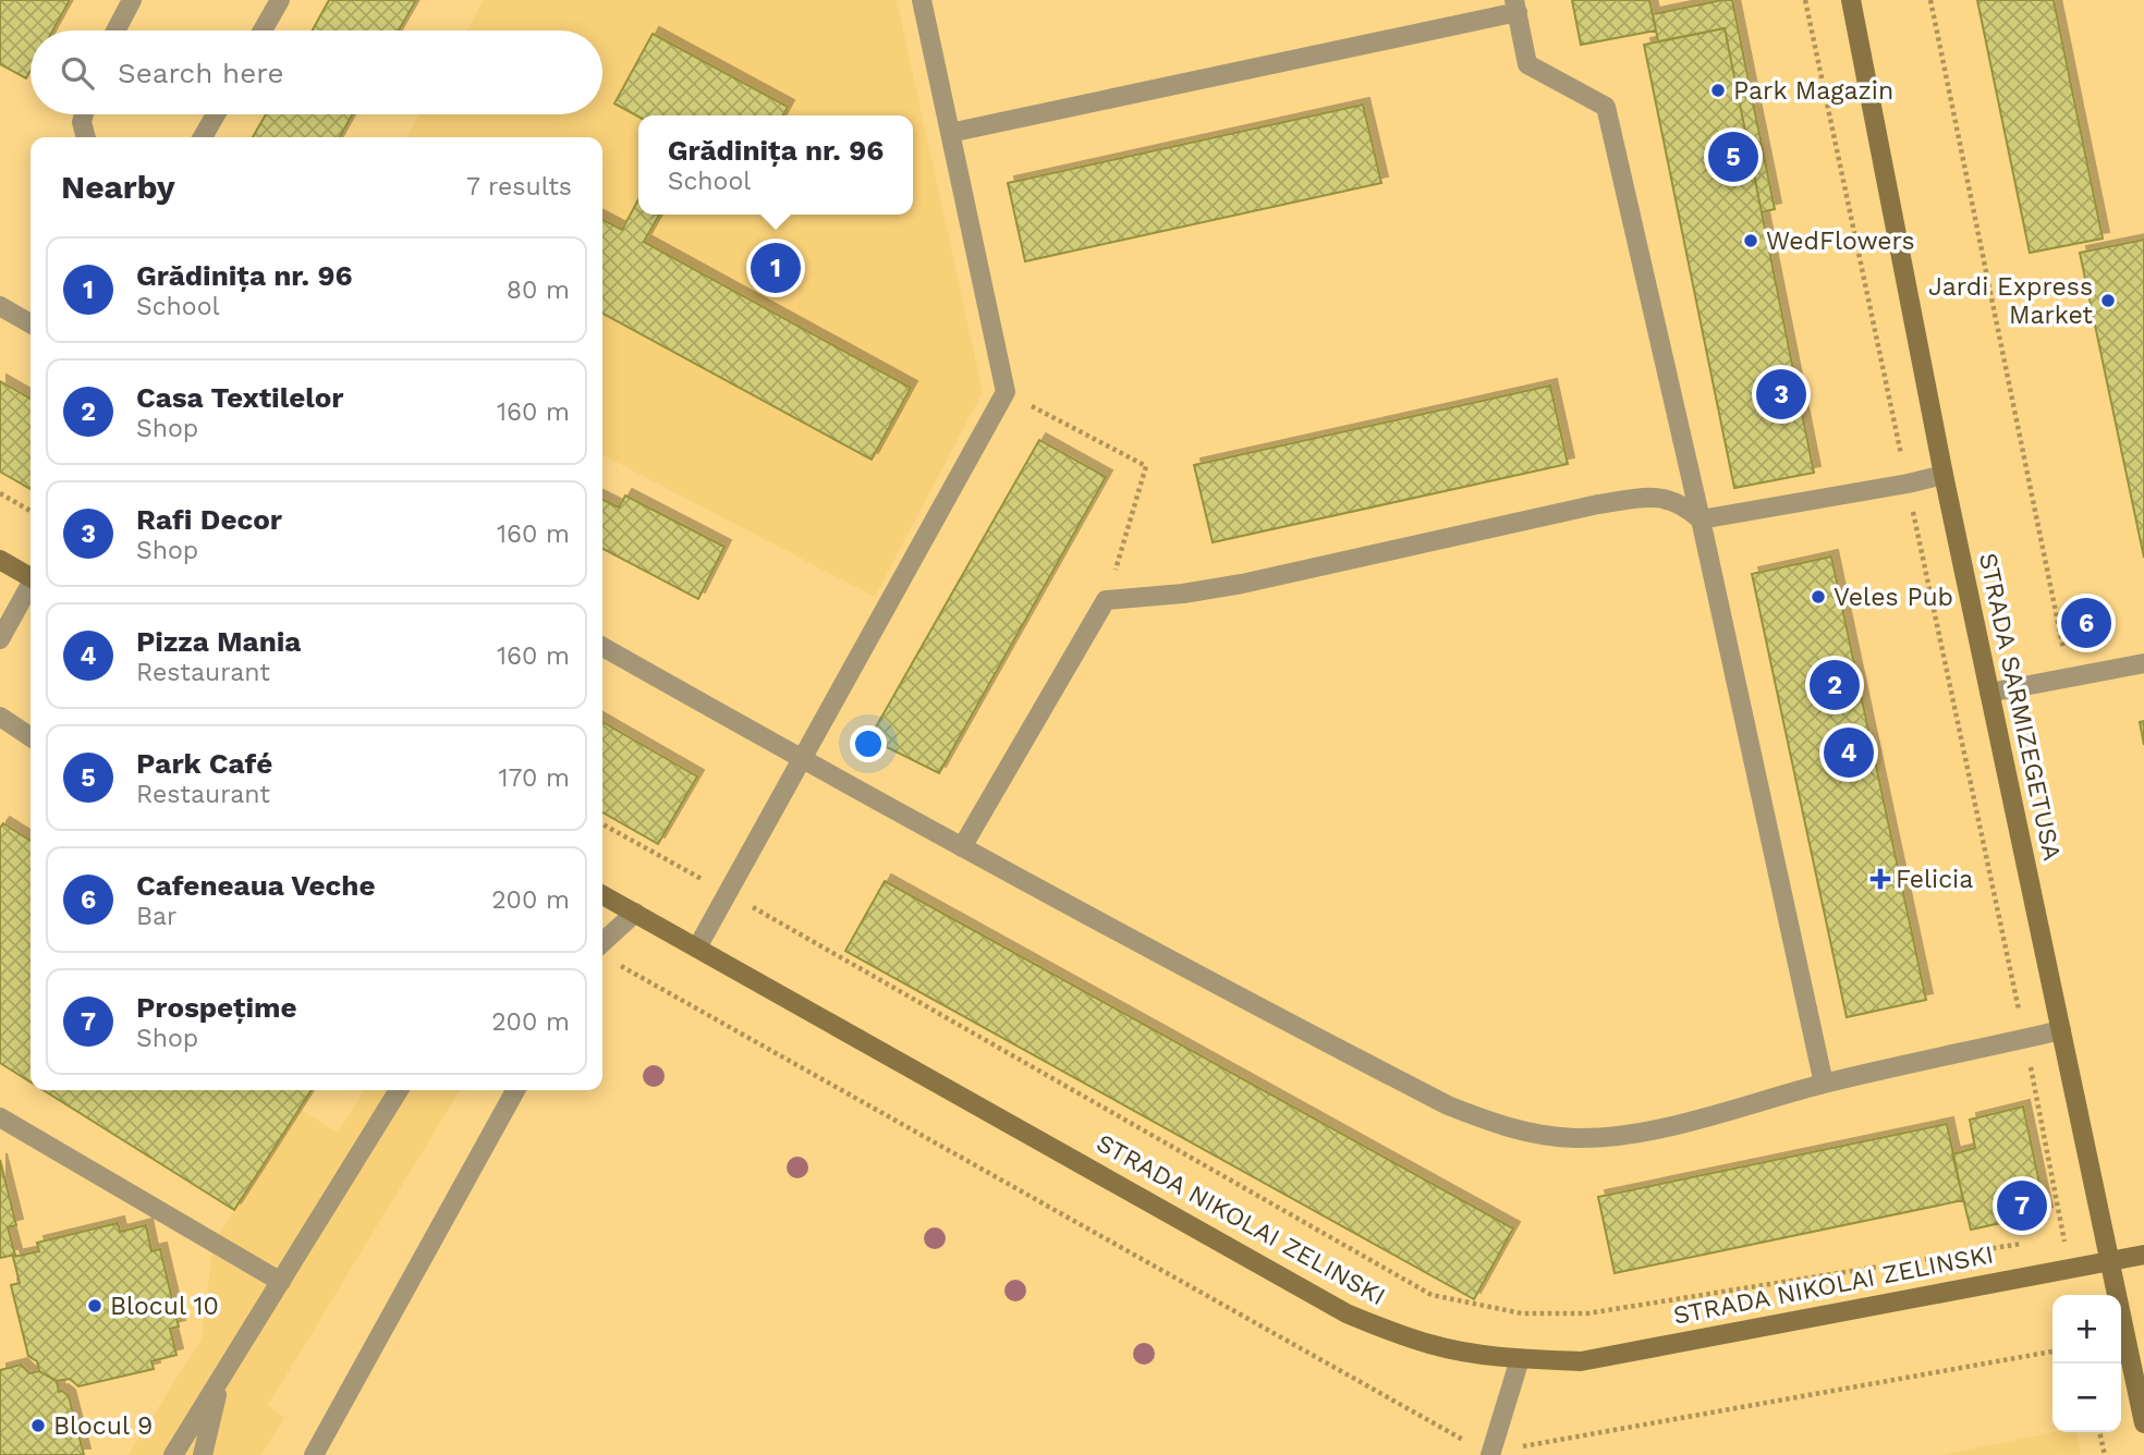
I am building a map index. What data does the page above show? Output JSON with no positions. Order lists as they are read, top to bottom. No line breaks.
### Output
{"streets":{"street":["STRADA SARMIZEGETUSA","STRADA NIKOLAI ZELINSKI"]},"crossings":[["STRADA SARMIZEGETUSA","STRADA NIKOLAI ZELINSKI"]],"places":{"other":["Park Magazin","WedFlowers","Jardi Express Market","Veles Pub","Blocul 10","Blocul 9"],"health":["Felicia"]},"page":{"search":"Search here","popup":["Grădinița nr. 96","School"],"pins":["5","1","3","6","2","4","7"],"heading":["Nearby","7 results"],"list":[{"mark":"1","name":"Grădinița nr. 96","note":"School","value":"80 m"},{"mark":"2","name":"Casa Textilelor","note":"Shop","value":"160 m"},{"mark":"3","name":"Rafi Decor","note":"Shop","value":"160 m"},{"mark":"4","name":"Pizza Mania","note":"Restaurant","value":"160 m"},{"mark":"5","name":"Park Café","note":"Restaurant","value":"170 m"},{"mark":"6","name":"Cafeneaua Veche","note":"Bar","value":"200 m"},{"mark":"7","name":"Prospețime","note":"Shop","value":"200 m"}],"map_buttons":["+","−"]}}
